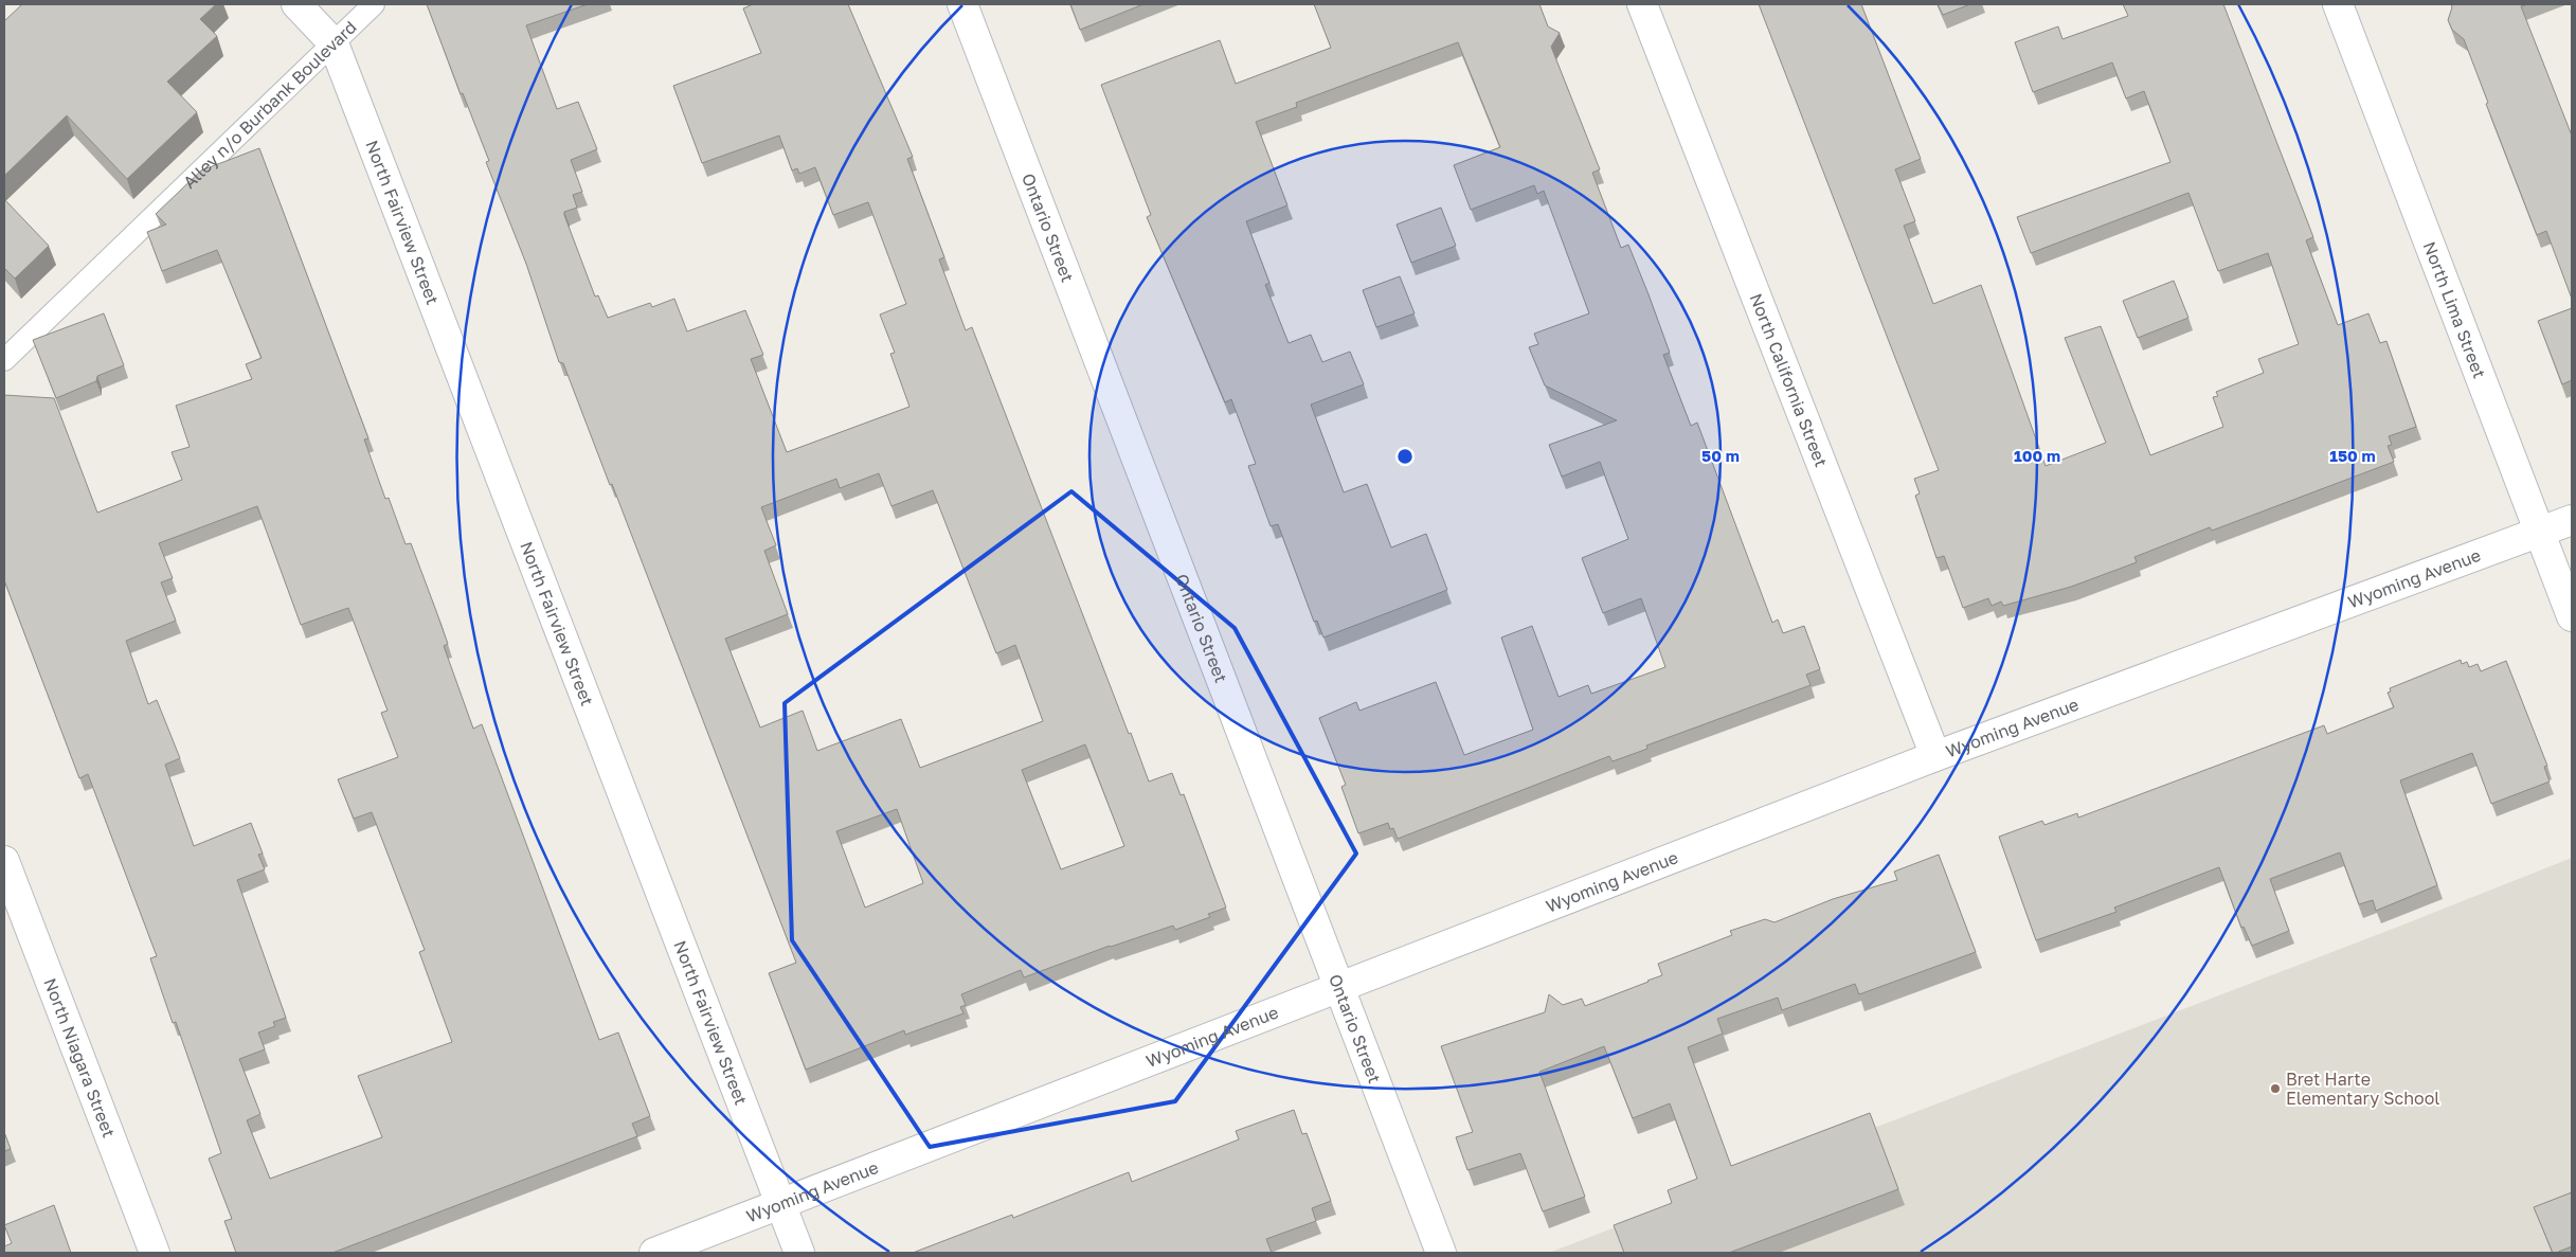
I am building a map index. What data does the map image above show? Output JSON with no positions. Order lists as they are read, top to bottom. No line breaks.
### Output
{"streets":{"street":["North Fairview Street","Ontario Street","North Lima Street","North California Street","Wyoming Avenue","North Niagara Street"],"lane":["Alley n/o Burbank Boulevard"]},"crossings":[["Alley n/o Burbank Boulevard","North Fairview Street"],["North Fairview Street","Wyoming Avenue"],["Ontario Street","Wyoming Avenue"],["North Lima Street","Wyoming Avenue"],["North California Street","Wyoming Avenue"]],"places":["Bret Harte Elementary School"],"rings":["50 m","100 m","150 m"]}
